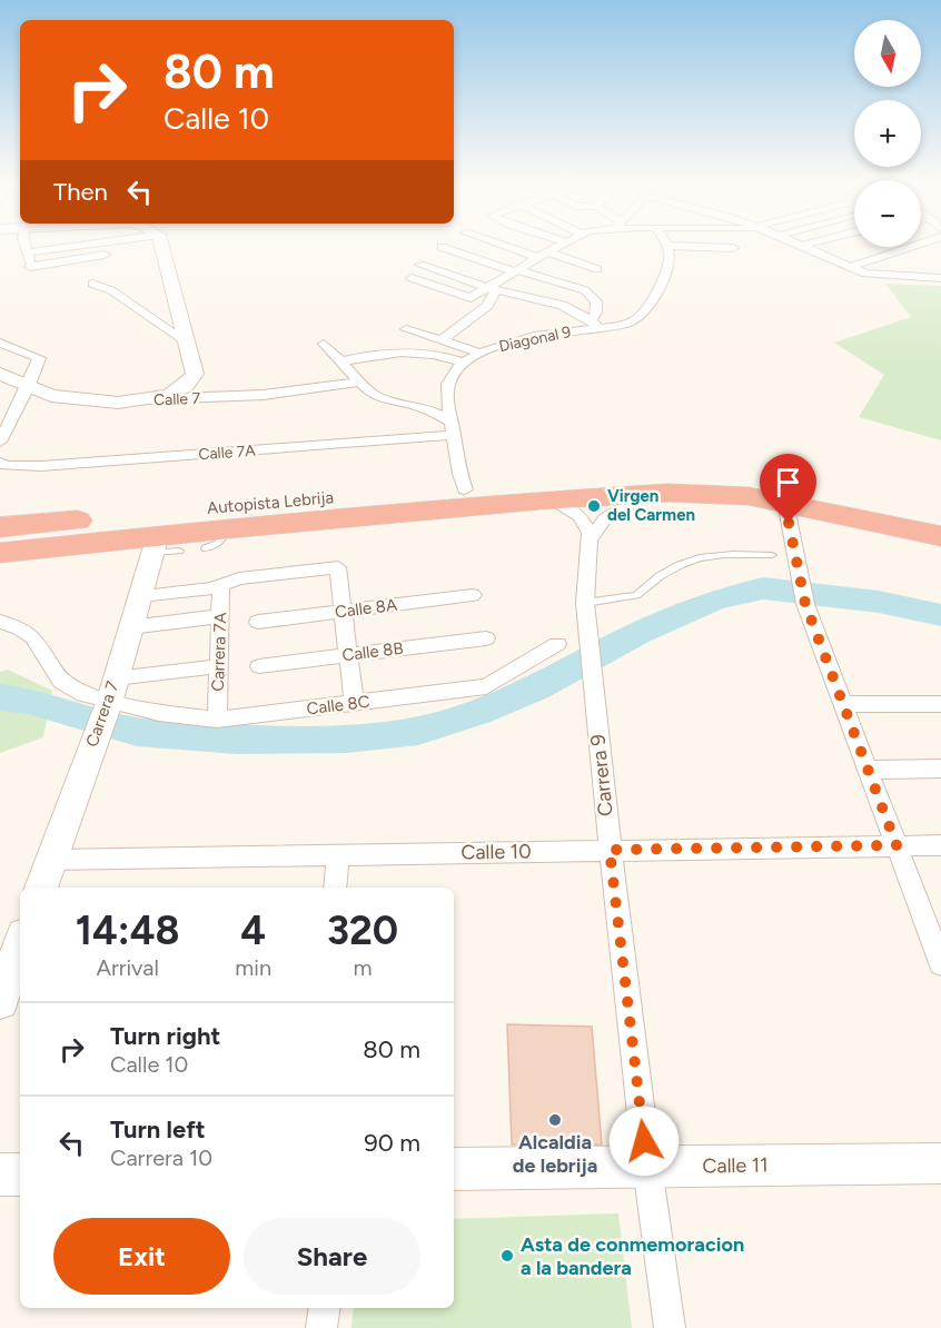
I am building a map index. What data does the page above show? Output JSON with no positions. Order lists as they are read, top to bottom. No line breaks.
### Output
{"streets":{"highway":["Autopista Lebrija"],"street":["Diagonal 9","Calle 7","Calle 7A","Calle 8A","Carrera 7A","Calle 8B","Calle 8C","Carrera 7","Carrera 9","Calle 10","Calle 11"]},"crossings":[["Autopista Lebrija","Carrera 7"],["Carrera 7A","Calle 8C"],["Calle 8C","Carrera 7"],["Carrera 7","Calle 10"],["Carrera 9","Calle 10"],["Carrera 9","Calle 11"]],"places":["Virgen del Carmen","Alcaldia de lebrija","Asta de conmemoracion a la bandera"],"north":"bottom","page":{"map_buttons":["+","−"],"turn":["80 m","Calle 10"],"then":"Then","eta":["14:48","Arrival","4","min","320","m"],"list":[{"name":"Turn right","note":"Calle 10","value":"80 m"},{"name":"Turn left","note":"Carrera 10","value":"90 m"}],"buttons":["Exit","Share"]}}
